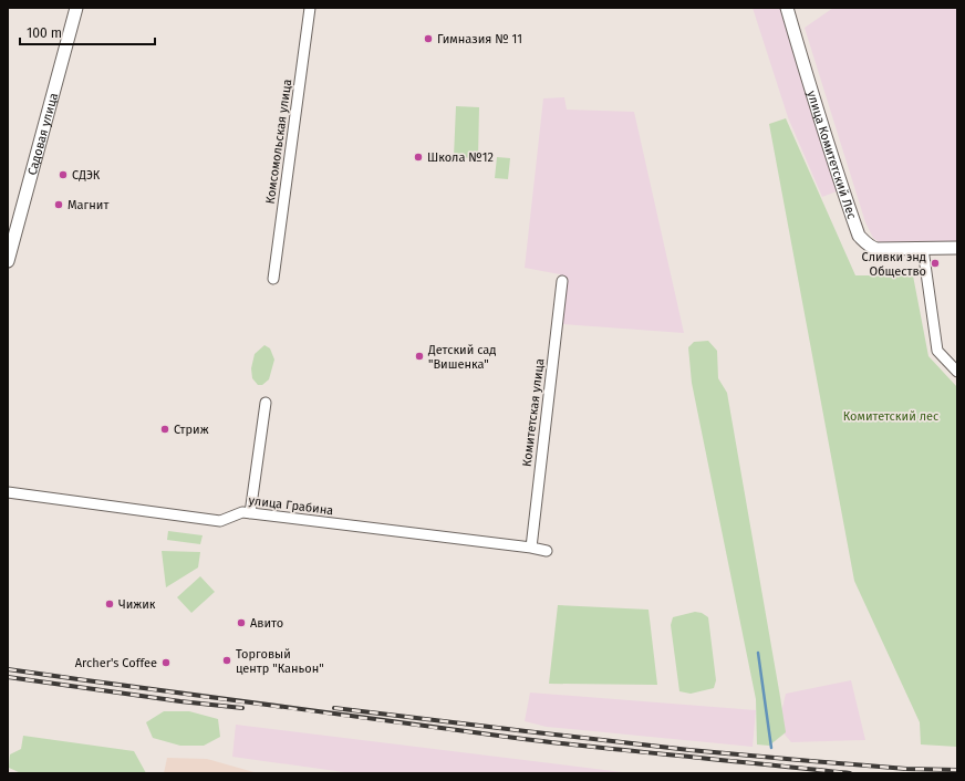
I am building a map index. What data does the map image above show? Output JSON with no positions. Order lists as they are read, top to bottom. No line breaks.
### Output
{"streets":{"street":["Садовая улица","Комсомольская улица","улица Комитетский Лес","Комитетская улица","улица Грабина"]},"crossings":[["Комитетская улица","улица Грабина"]],"parks":["Комитетский лес"],"places":["Гимназия № 11","Школа №12","СДЭК","Магнит","Сливки энд Общество","Детский сад \"Вишенка\"","Стриж","Чижик","Авито","Торговый центр \"Каньон\"","Archer's Coffee"],"scale_bar":"100 m"}
